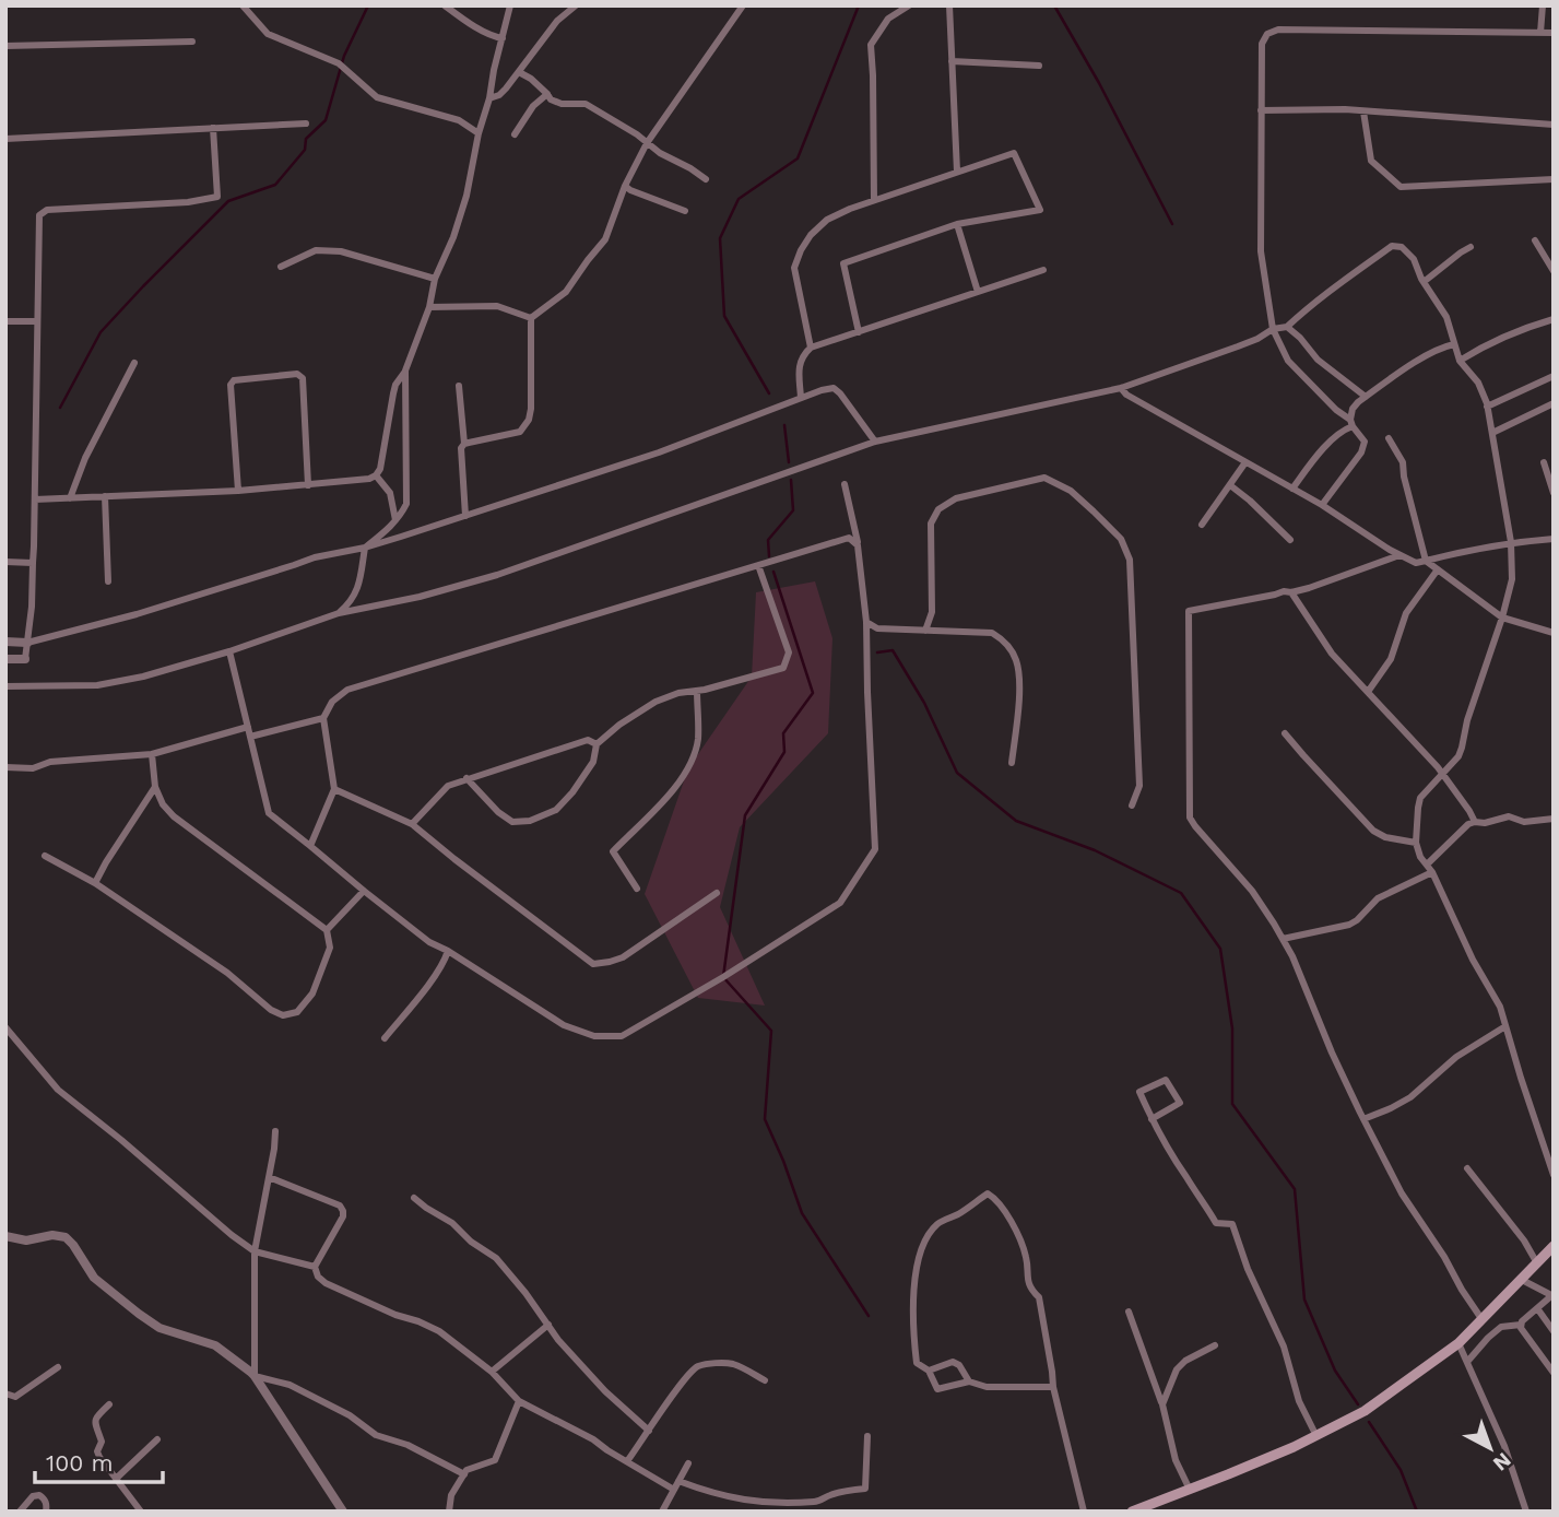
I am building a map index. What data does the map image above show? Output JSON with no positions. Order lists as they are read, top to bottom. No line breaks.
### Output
{"scale_bar":"100 m","north":"bottom right"}
